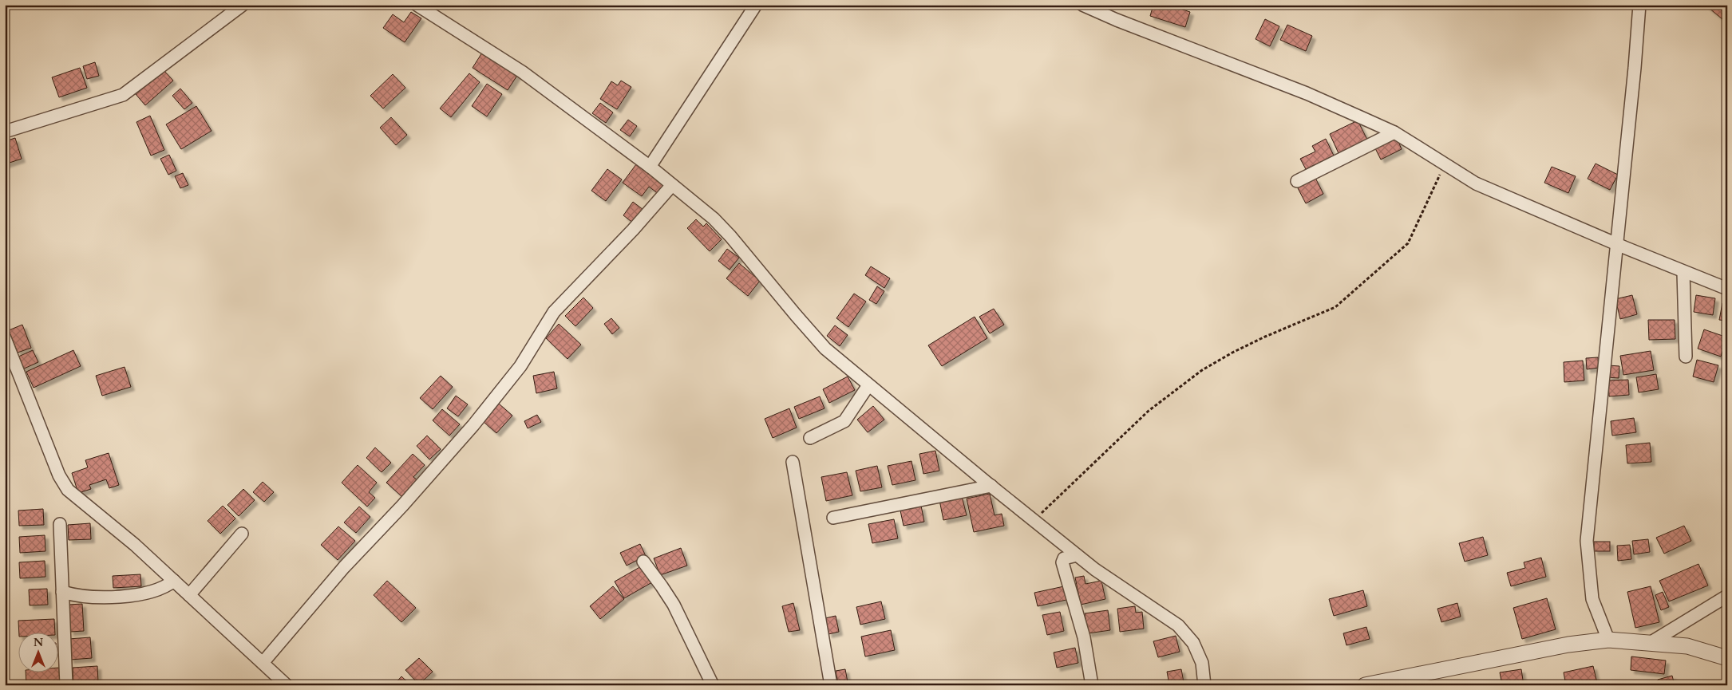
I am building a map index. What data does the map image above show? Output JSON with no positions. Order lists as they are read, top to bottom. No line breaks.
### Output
{"north":"top"}
